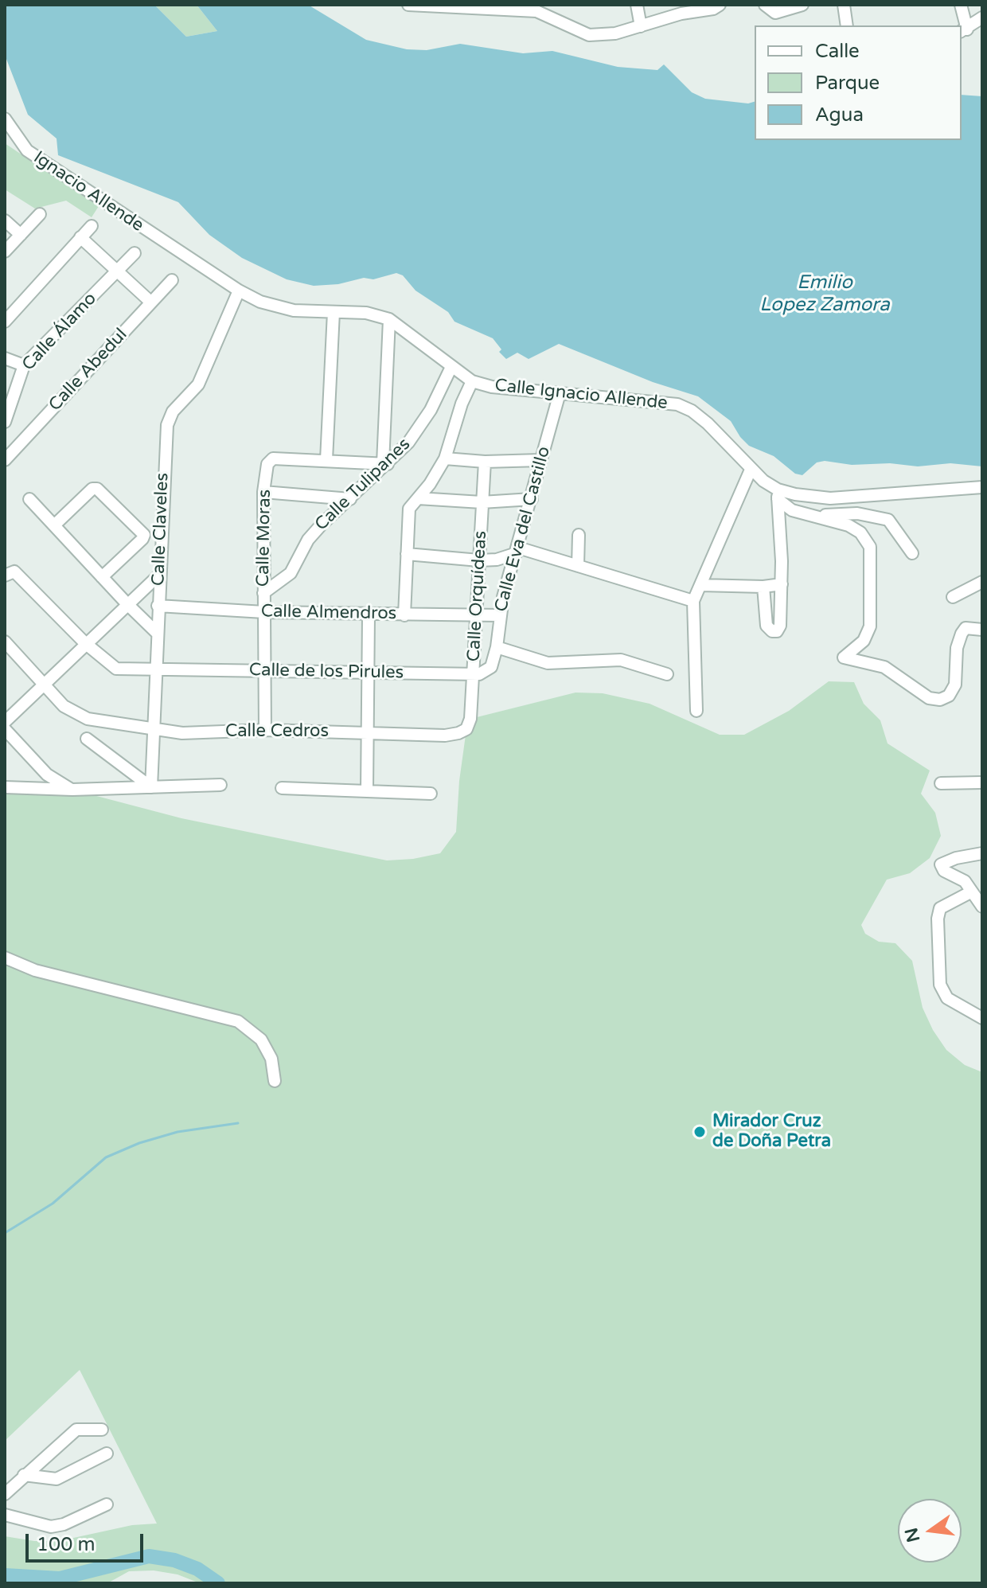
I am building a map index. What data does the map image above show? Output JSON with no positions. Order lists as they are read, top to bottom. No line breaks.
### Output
{"streets":{"street":["Ignacio Allende","Calle Álamo","Calle Abedul","Calle Ignacio Allende","Calle Tulipanes","Calle Claveles","Calle Eva del Castillo","Calle Moras","Calle Orquídeas","Calle Almendros","Calle de los Pirules","Calle Cedros"]},"crossings":[["Ignacio Allende","Calle Ignacio Allende"],["Calle Ignacio Allende","Calle Tulipanes"],["Calle Ignacio Allende","Calle Claveles"],["Calle Ignacio Allende","Calle Eva del Castillo"],["Calle Tulipanes","Calle Moras"],["Calle Claveles","Calle Almendros"],["Calle Claveles","Calle de los Pirules"],["Calle Claveles","Calle Cedros"],["Calle Eva del Castillo","Calle Almendros"],["Calle Eva del Castillo","Calle de los Pirules"],["Calle Moras","Calle Almendros"],["Calle Moras","Calle de los Pirules"],["Calle Moras","Calle Cedros"],["Calle Orquídeas","Calle Almendros"],["Calle Orquídeas","Calle de los Pirules"],["Calle Orquídeas","Calle Cedros"]],"water":["Emilio Lopez Zamora"],"places":["Mirador Cruz de Doña Petra"],"legend":["Calle","Parque","Agua"],"scale_bar":"100 m","north":"left"}
